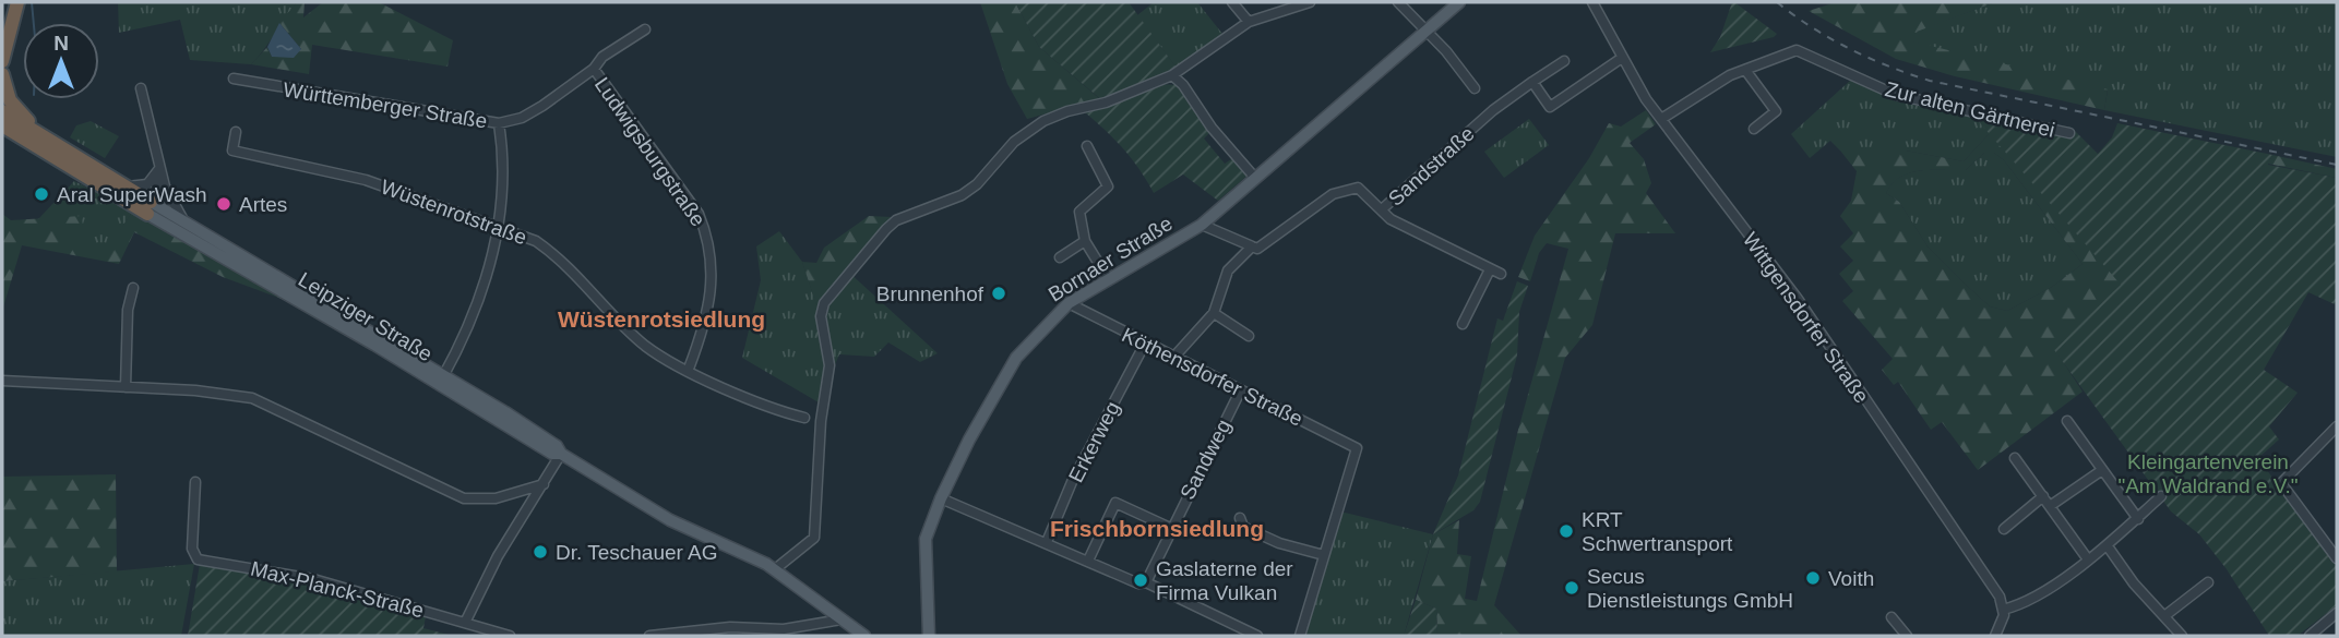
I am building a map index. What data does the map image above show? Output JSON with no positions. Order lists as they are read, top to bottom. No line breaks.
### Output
{"streets":{"highway":["Leipziger Straße"],"main road":["Bornaer Straße"],"street":["Württemberger Straße","Zur alten Gärtnerei","Ludwigsburgstraße","Sandstraße","Wüstenrotstraße","Wittgensdorfer Straße","Köthensdorfer Straße","Erkerweg","Sandweg","Max-Planck-Straße"]},"crossings":[["Württemberger Straße","Ludwigsburgstraße"],["Zur alten Gärtnerei","Wittgensdorfer Straße"],["Ludwigsburgstraße","Wüstenrotstraße"],["Sandstraße","Köthensdorfer Straße"],["Bornaer Straße","Köthensdorfer Straße"],["Köthensdorfer Straße","Erkerweg"],["Köthensdorfer Straße","Sandweg"]],"districts":["Wüstenrotsiedlung","Frischbornsiedlung"],"parks":["Kleingartenverein \"Am Waldrand e.V.\""],"places":["Aral SuperWash","Artes","Brunnenhof","KRT Schwertransport","Dr. Teschauer AG","Voith","Gaslaterne der Firma Vulkan","Secus Dienstleistungs GmbH"],"north":"top"}
